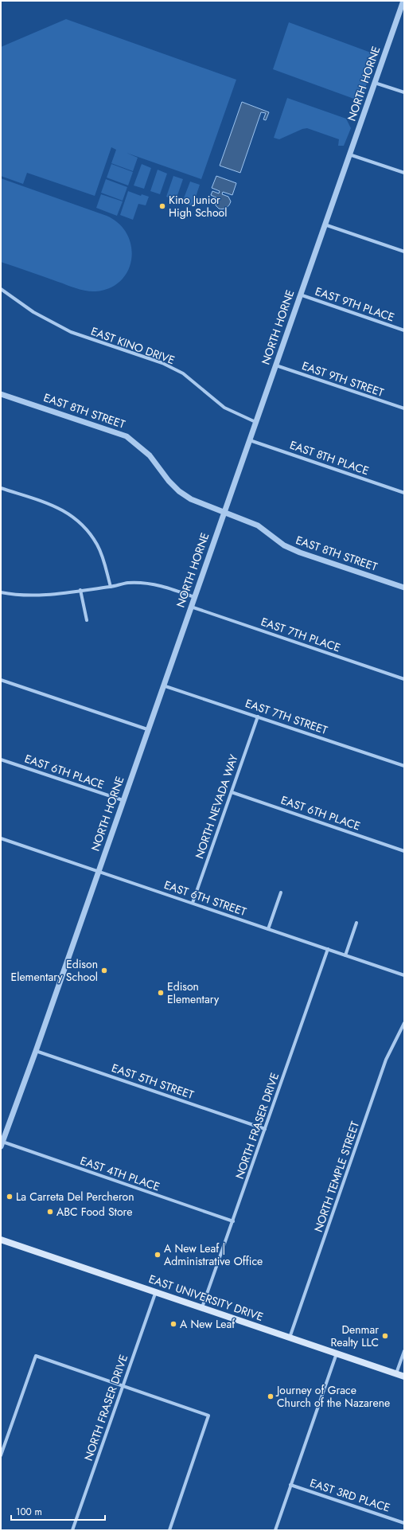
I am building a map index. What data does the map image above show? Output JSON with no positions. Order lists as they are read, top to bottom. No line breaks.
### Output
{"streets":{"main road":["EAST UNIVERSITY DRIVE"],"street":["NORTH HORNE","EAST 9TH PLACE","EAST KINO DRIVE","EAST 9TH STREET","EAST 8TH STREET","EAST 8TH PLACE","EAST 7TH PLACE","EAST 7TH STREET","EAST 6TH PLACE","NORTH NEVADA WAY","EAST 6TH STREET","EAST 5TH STREET","NORTH FRASER DRIVE","EAST 4TH PLACE","NORTH TEMPLE STREET","EAST 3RD PLACE"]},"crossings":[["NORTH HORNE","EAST 9TH PLACE"],["NORTH HORNE","EAST KINO DRIVE"],["NORTH HORNE","EAST 9TH STREET"],["NORTH HORNE","EAST 8TH STREET"],["NORTH HORNE","EAST 8TH PLACE"],["NORTH HORNE","EAST 7TH PLACE"],["NORTH HORNE","EAST 7TH STREET"],["NORTH HORNE","EAST 6TH PLACE"],["NORTH HORNE","EAST 6TH STREET"],["NORTH HORNE","EAST 5TH STREET"],["NORTH HORNE","EAST 4TH PLACE"],["EAST 7TH STREET","NORTH NEVADA WAY"],["EAST 6TH PLACE","NORTH NEVADA WAY"],["NORTH NEVADA WAY","EAST 6TH STREET"],["EAST 6TH STREET","NORTH FRASER DRIVE"],["EAST 5TH STREET","NORTH FRASER DRIVE"],["NORTH FRASER DRIVE","EAST 4TH PLACE"],["NORTH FRASER DRIVE","EAST UNIVERSITY DRIVE"],["NORTH TEMPLE STREET","EAST UNIVERSITY DRIVE"]],"places":["Kino Junior High School","Edison Elementary School","Edison Elementary","La Carreta Del Percheron","ABC Food Store","A New Leaf | Administrative Office","A New Leaf","Denmar Realty LLC","Journey of Grace Church of the Nazarene"],"scale_bar":"100 m"}
